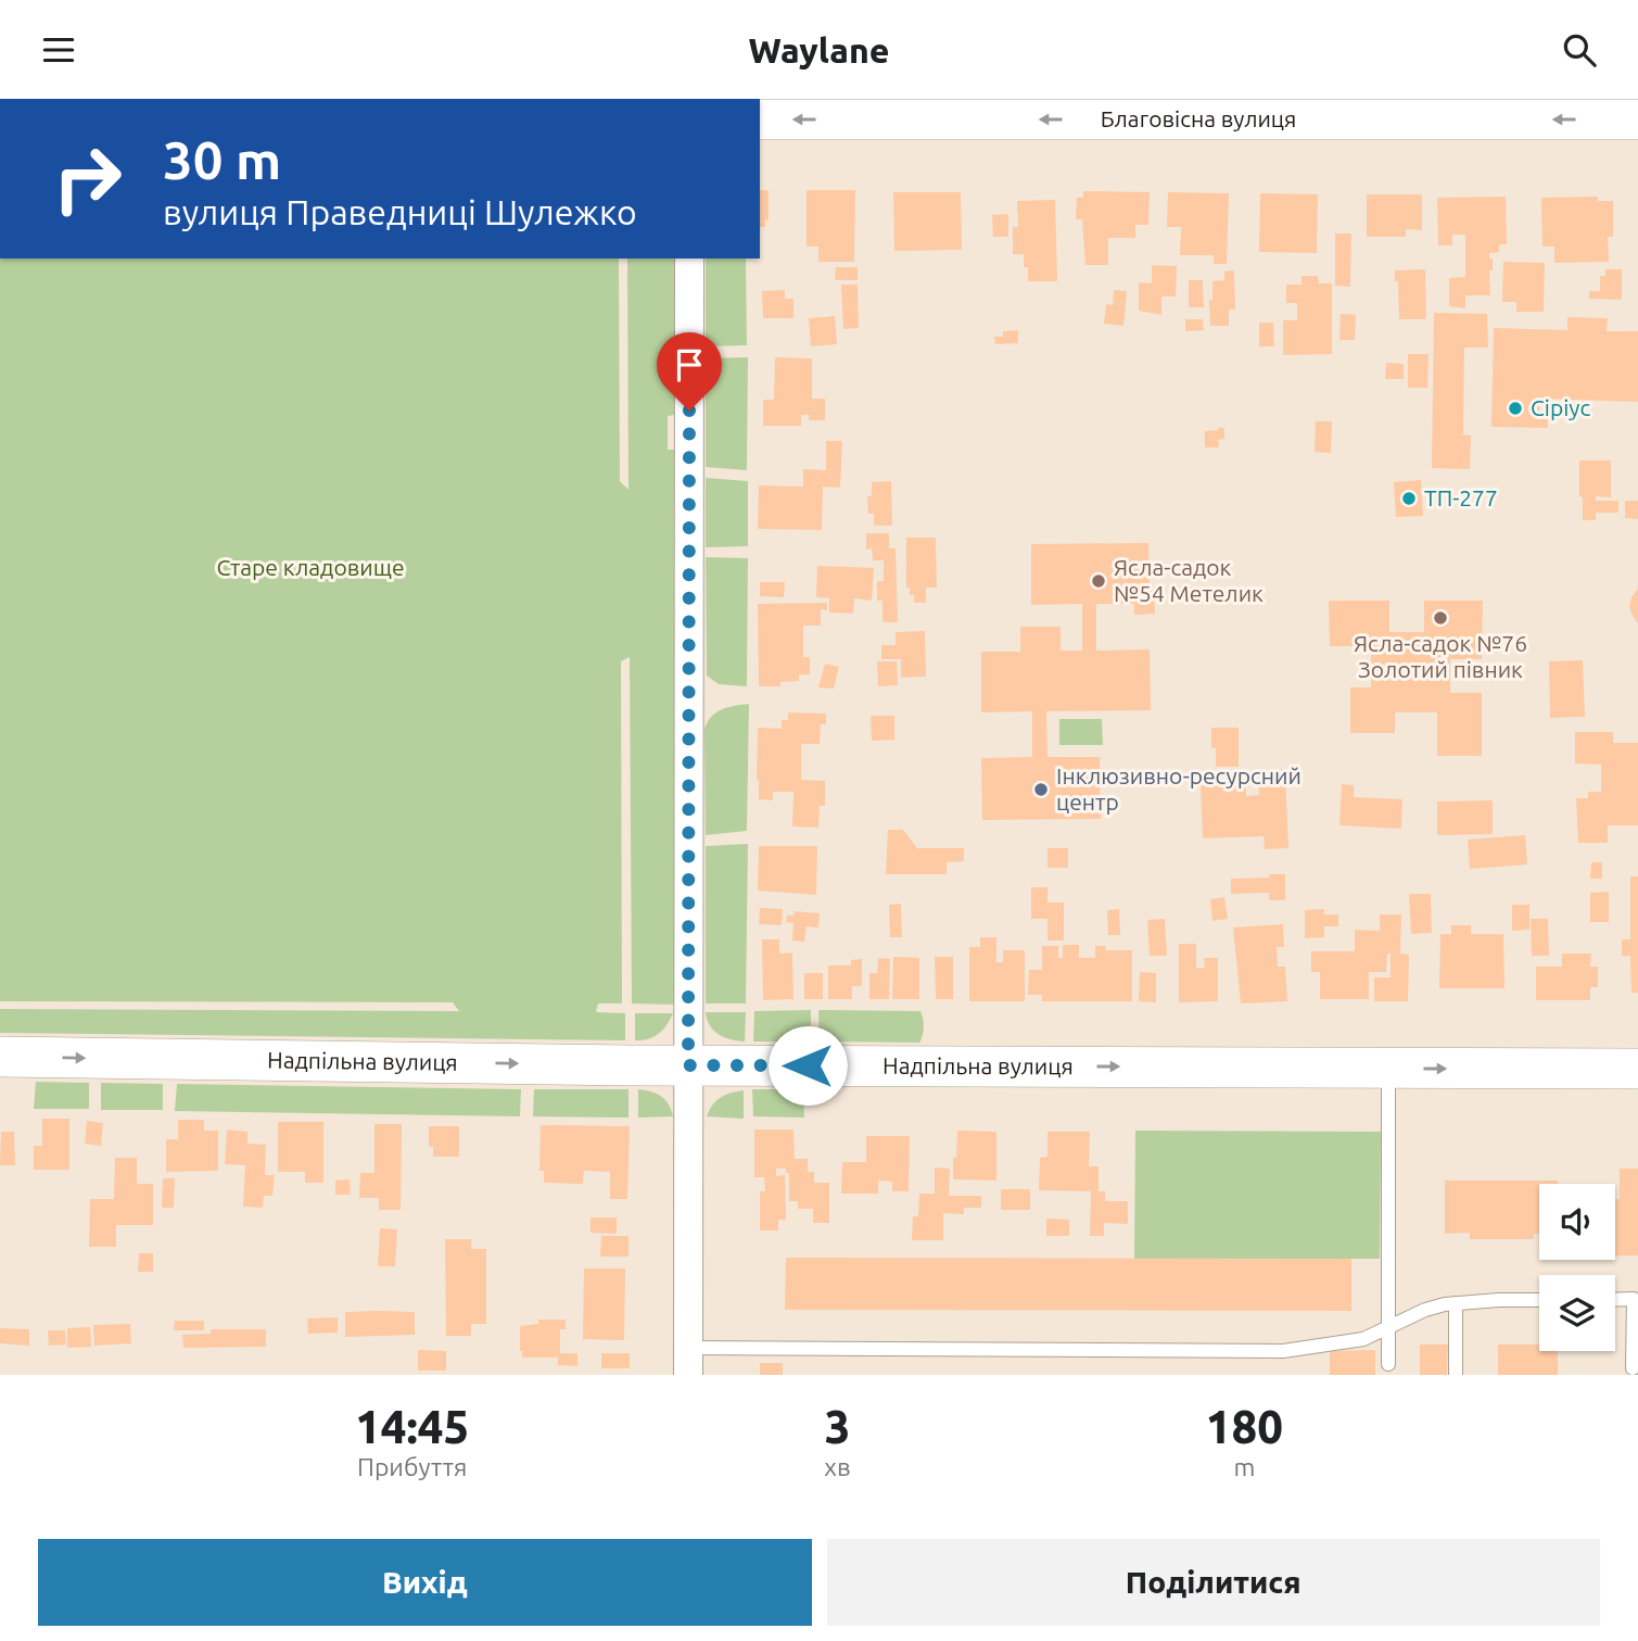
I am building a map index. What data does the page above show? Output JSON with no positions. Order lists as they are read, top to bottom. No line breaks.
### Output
{"streets":{"main road":["Благовісна вулиця","Надпільна вулиця"]},"one_way":["Благовісна вулиця","Надпільна вулиця"],"parks":["Старе кладовище"],"places":["Сіріус","ТП-277","Ясла-садок №54 Метелик","Ясла-садок №76 Золотий півник","Інклюзивно-ресурсний центр"],"page":{"header":"Waylane","turn":["30 m","вулиця Праведниці Шулежко"],"eta":["14:45","Прибуття","3","хв","180","m"],"buttons":["Вихід","Поділитися"]}}
